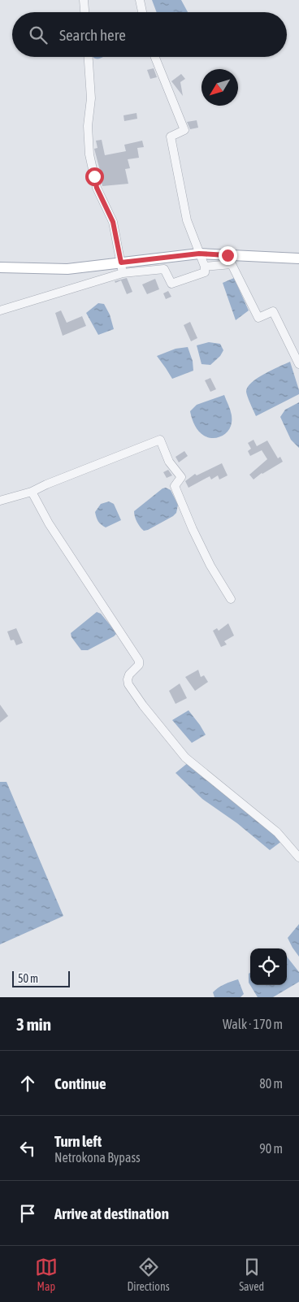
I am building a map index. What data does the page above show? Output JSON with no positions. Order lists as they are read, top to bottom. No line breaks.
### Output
{"scale_bar":"50 m","north":"bottom left","page":{"search":"Search here","scale":"50 m","heading":["3 min","Walk · 170 m"],"list":[["Continue","80 m"],["Turn left","Netrokona Bypass","90 m"],"Arrive at destination"],"nav":["Map","Directions","Saved"]}}
